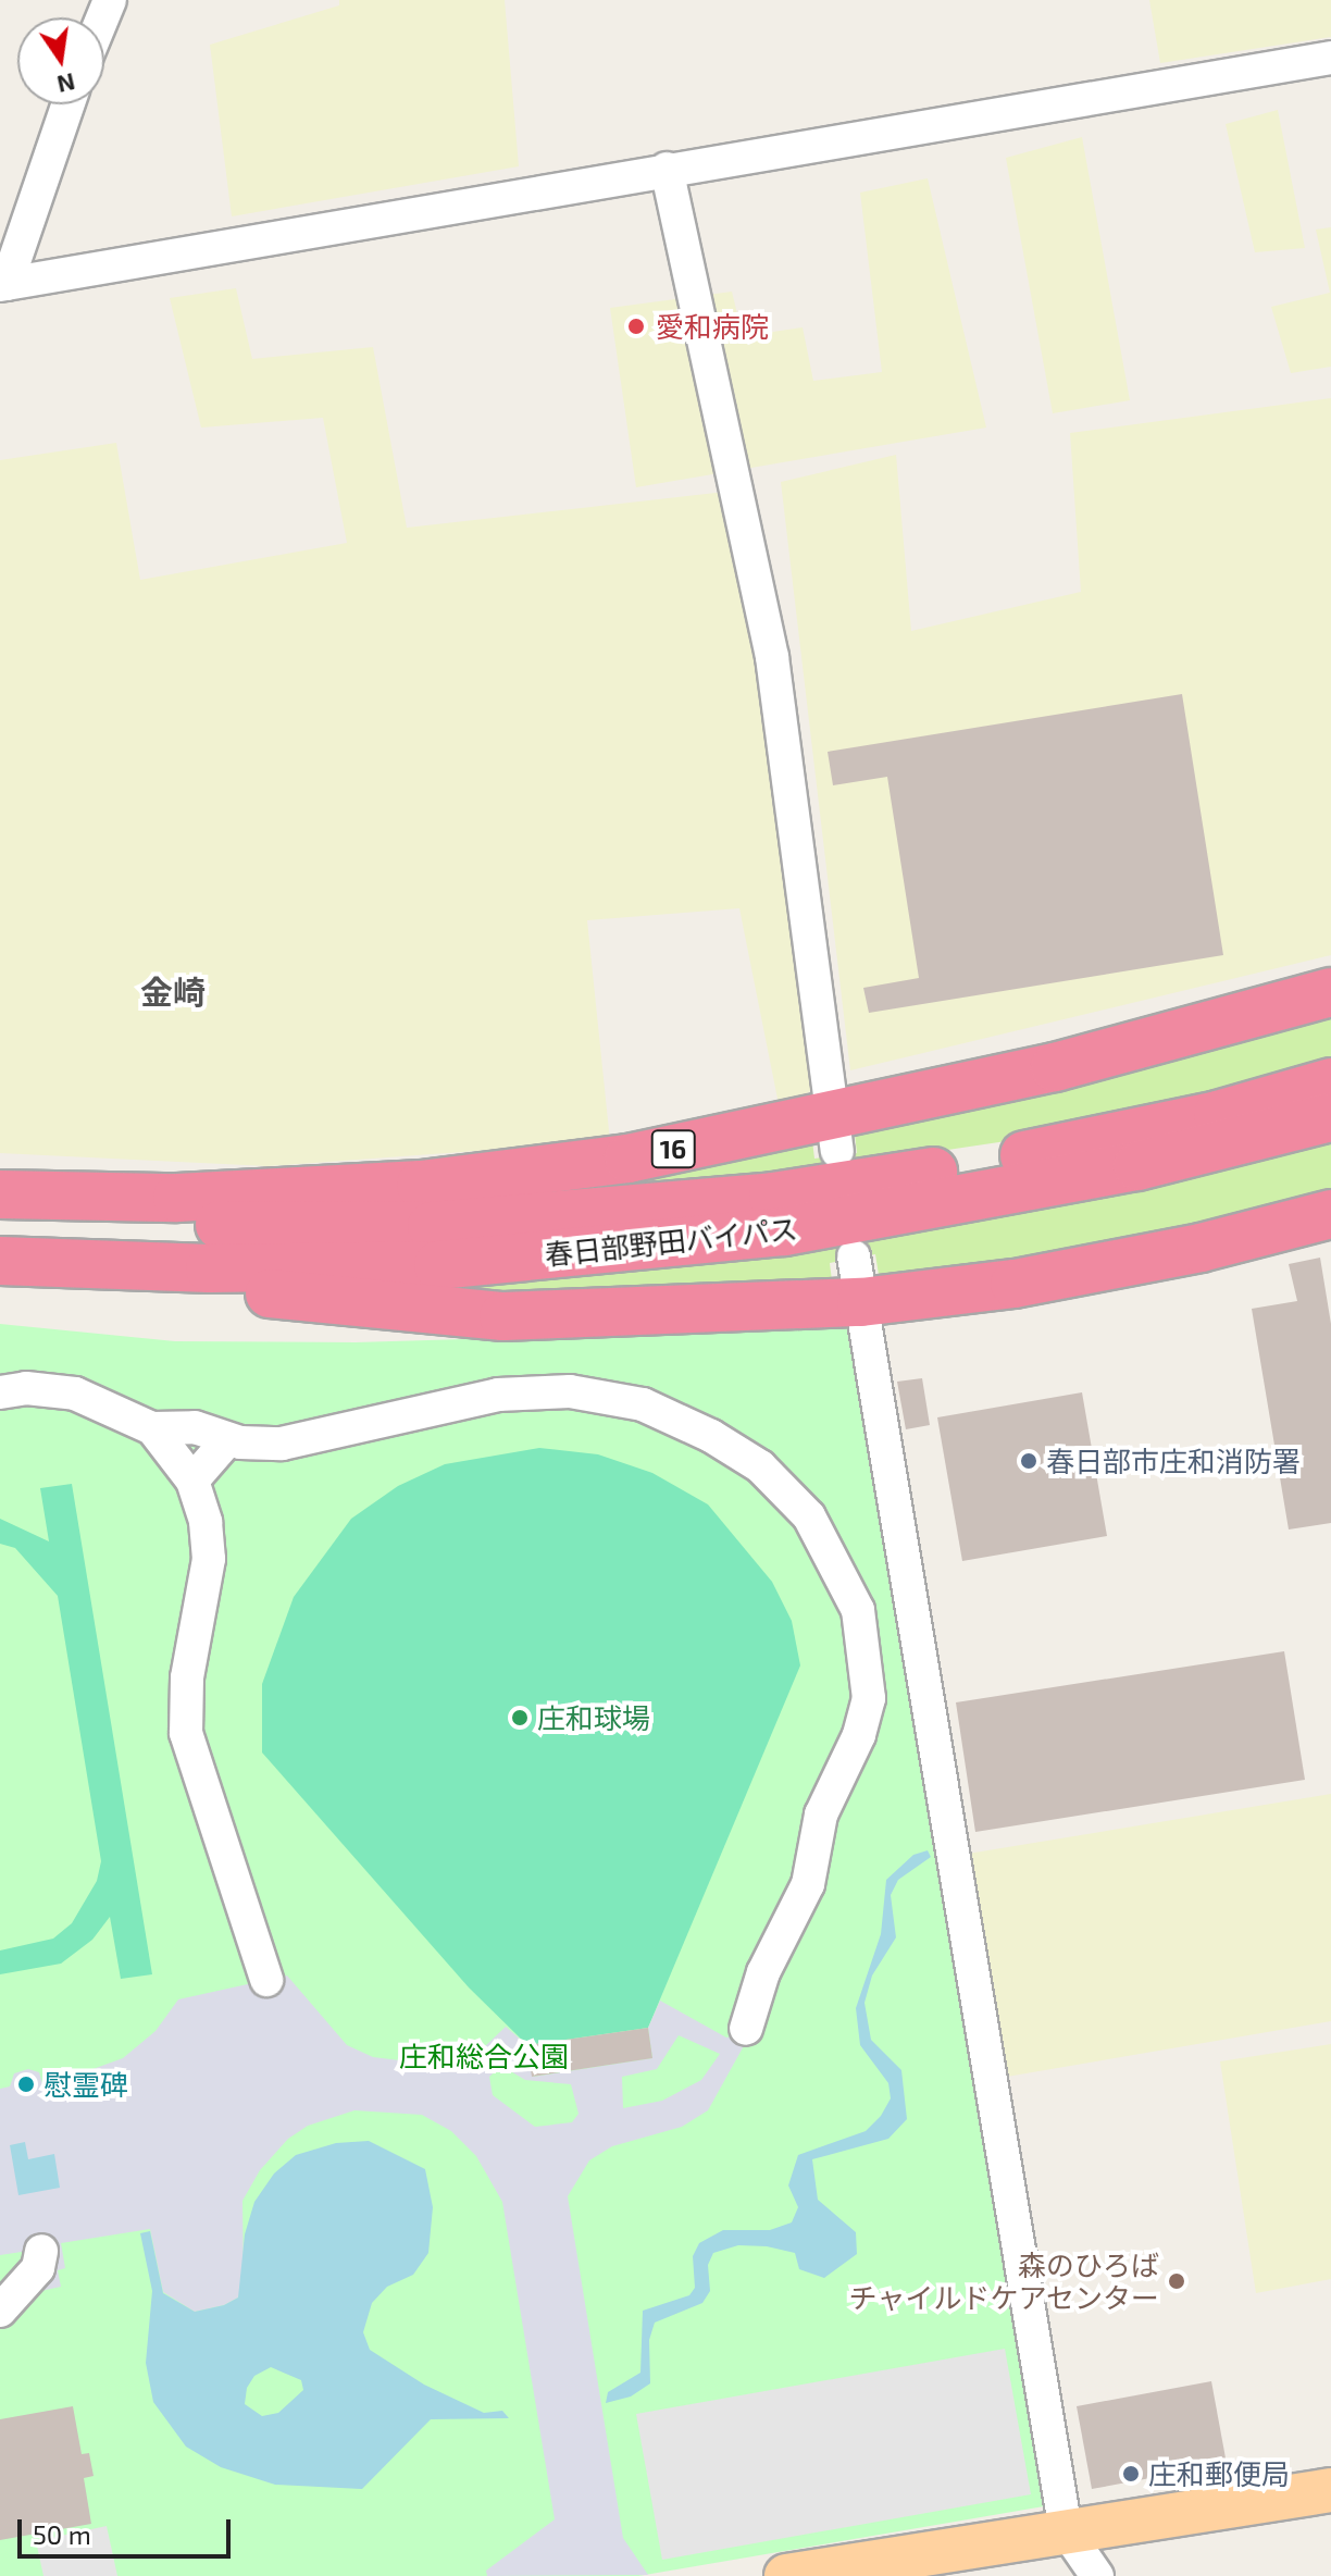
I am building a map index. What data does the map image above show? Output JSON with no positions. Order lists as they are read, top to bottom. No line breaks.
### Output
{"streets":{"highway":["16","春日部野田バイパス"]},"districts":["金崎"],"parks":["庄和総合公園"],"places":["愛和病院","春日部市庄和消防署","庄和球場","慰霊碑","森のひろば チャイルドケアセンター","庄和郵便局"],"scale_bar":"50 m","north":"bottom"}
